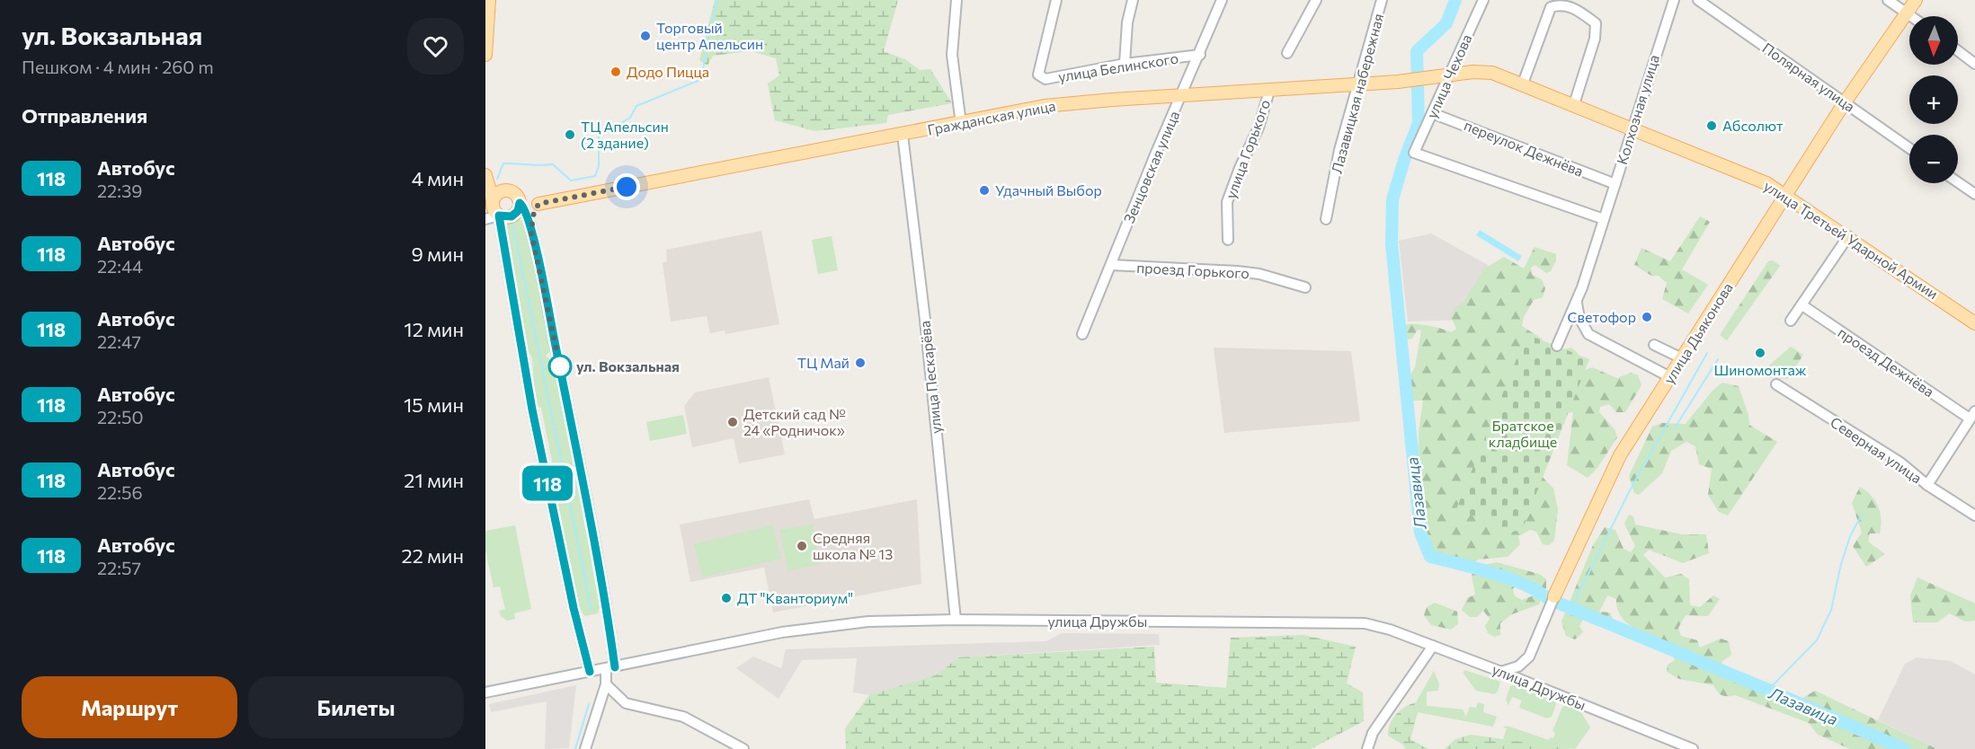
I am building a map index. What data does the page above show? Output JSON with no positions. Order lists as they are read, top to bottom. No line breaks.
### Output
{"streets":{"main road":["Гражданская улица","улица Третьей Ударной Армии","улица Дьяконова"],"street":["улица Белинского","улица Чехова","Полярная улица","Лазавицкая набережная","Колхозная улица","переулок Дежнёва","улица Горького","Зенцовская улица","проезд Горького","проезд Дежнёва","улица Пескарёва","Северная улица","улица Дружбы"]},"crossings":[["улица Белинского","Зенцовская улица"],["улица Чехова","Колхозная улица"],["улица Чехова","Гражданская улица"],["улица Чехова","переулок Дежнёва"],["Полярная улица","улица Дьяконова"],["Лазавицкая набережная","Гражданская улица"],["Колхозная улица","переулок Дежнёва"],["Колхозная улица","улица Третьей Ударной Армии"],["Гражданская улица","улица Горького"],["Гражданская улица","Зенцовская улица"],["Гражданская улица","улица Третьей Ударной Армии"],["Гражданская улица","улица Пескарёва"],["Зенцовская улица","проезд Горького"],["улица Третьей Ударной Армии","улица Дьяконова"],["улица Дьяконова","улица Дружбы"],["улица Пескарёва","улица Дружбы"]],"water":["Лазавица"],"parks":["Братское кладбище"],"places":["Торговый центр Апельсин","Додо Пицца","Абсолют","ТЦ Апельсин (2 здание)","Удачный Выбор","Светофор","Шиномонтаж","ТЦ Май","ул. Вокзальная","Детский сад № 24 «Родничок»","Средняя школа № 13","ДТ \"Кванториум\""],"lines":["bus line 118"],"north":"bottom","page":{"heading":[["ул. Вокзальная","Пешком · 4 мин · 260 m"],"Отправления"],"on_map":"118","map_buttons":["+","−"],"list":[{"mark":"118","name":"Автобус","note":"22:39","value":"4 мин"},{"mark":"118","name":"Автобус","note":"22:44","value":"9 мин"},{"mark":"118","name":"Автобус","note":"22:47","value":"12 мин"},{"mark":"118","name":"Автобус","note":"22:50","value":"15 мин"},{"mark":"118","name":"Автобус","note":"22:56","value":"21 мин"},{"mark":"118","name":"Автобус","note":"22:57","value":"22 мин"}],"buttons":["Маршрут","Билеты"]}}
